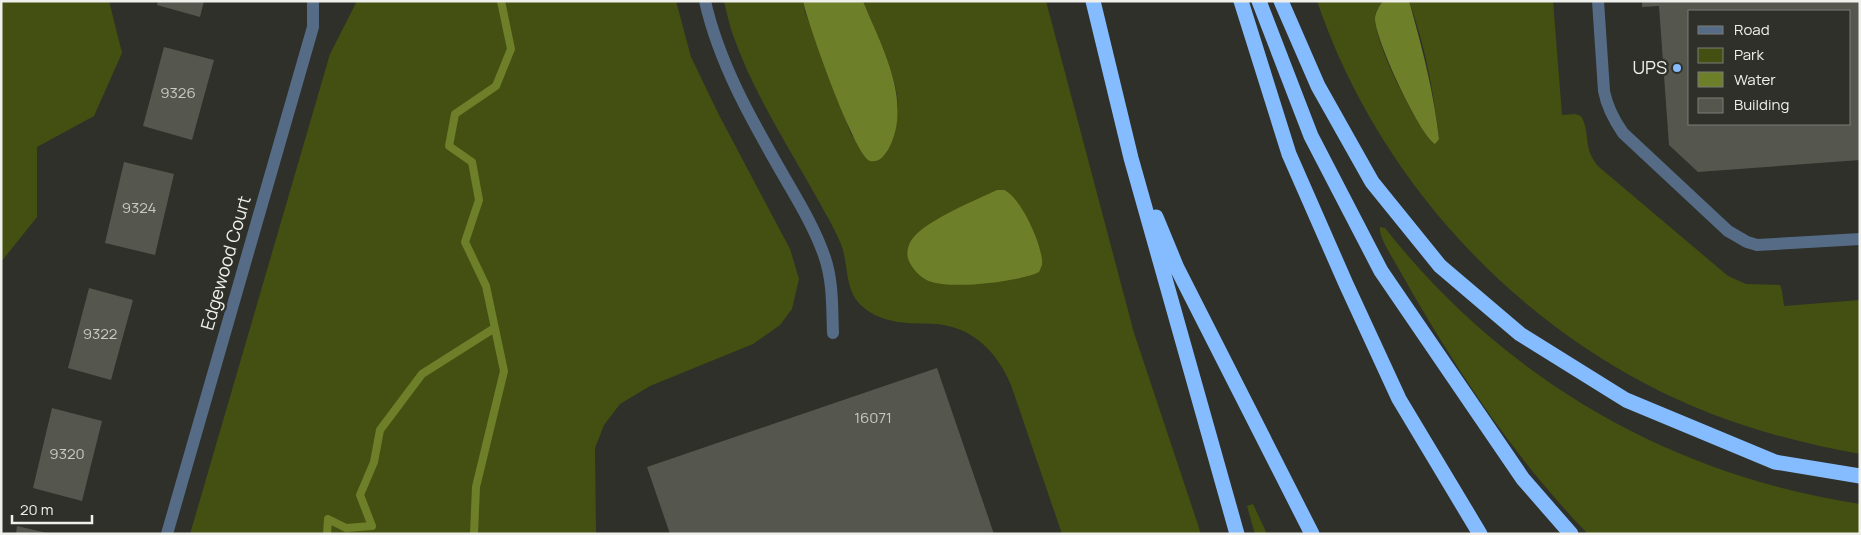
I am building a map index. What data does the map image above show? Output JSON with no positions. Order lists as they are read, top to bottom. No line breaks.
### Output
{"streets":{"street":["Edgewood Court"]},"places":["UPS"],"house_numbers":["9326","9324","9322","16071","9320"],"legend":["Road","Park","Water","Building"],"scale_bar":"20 m"}
